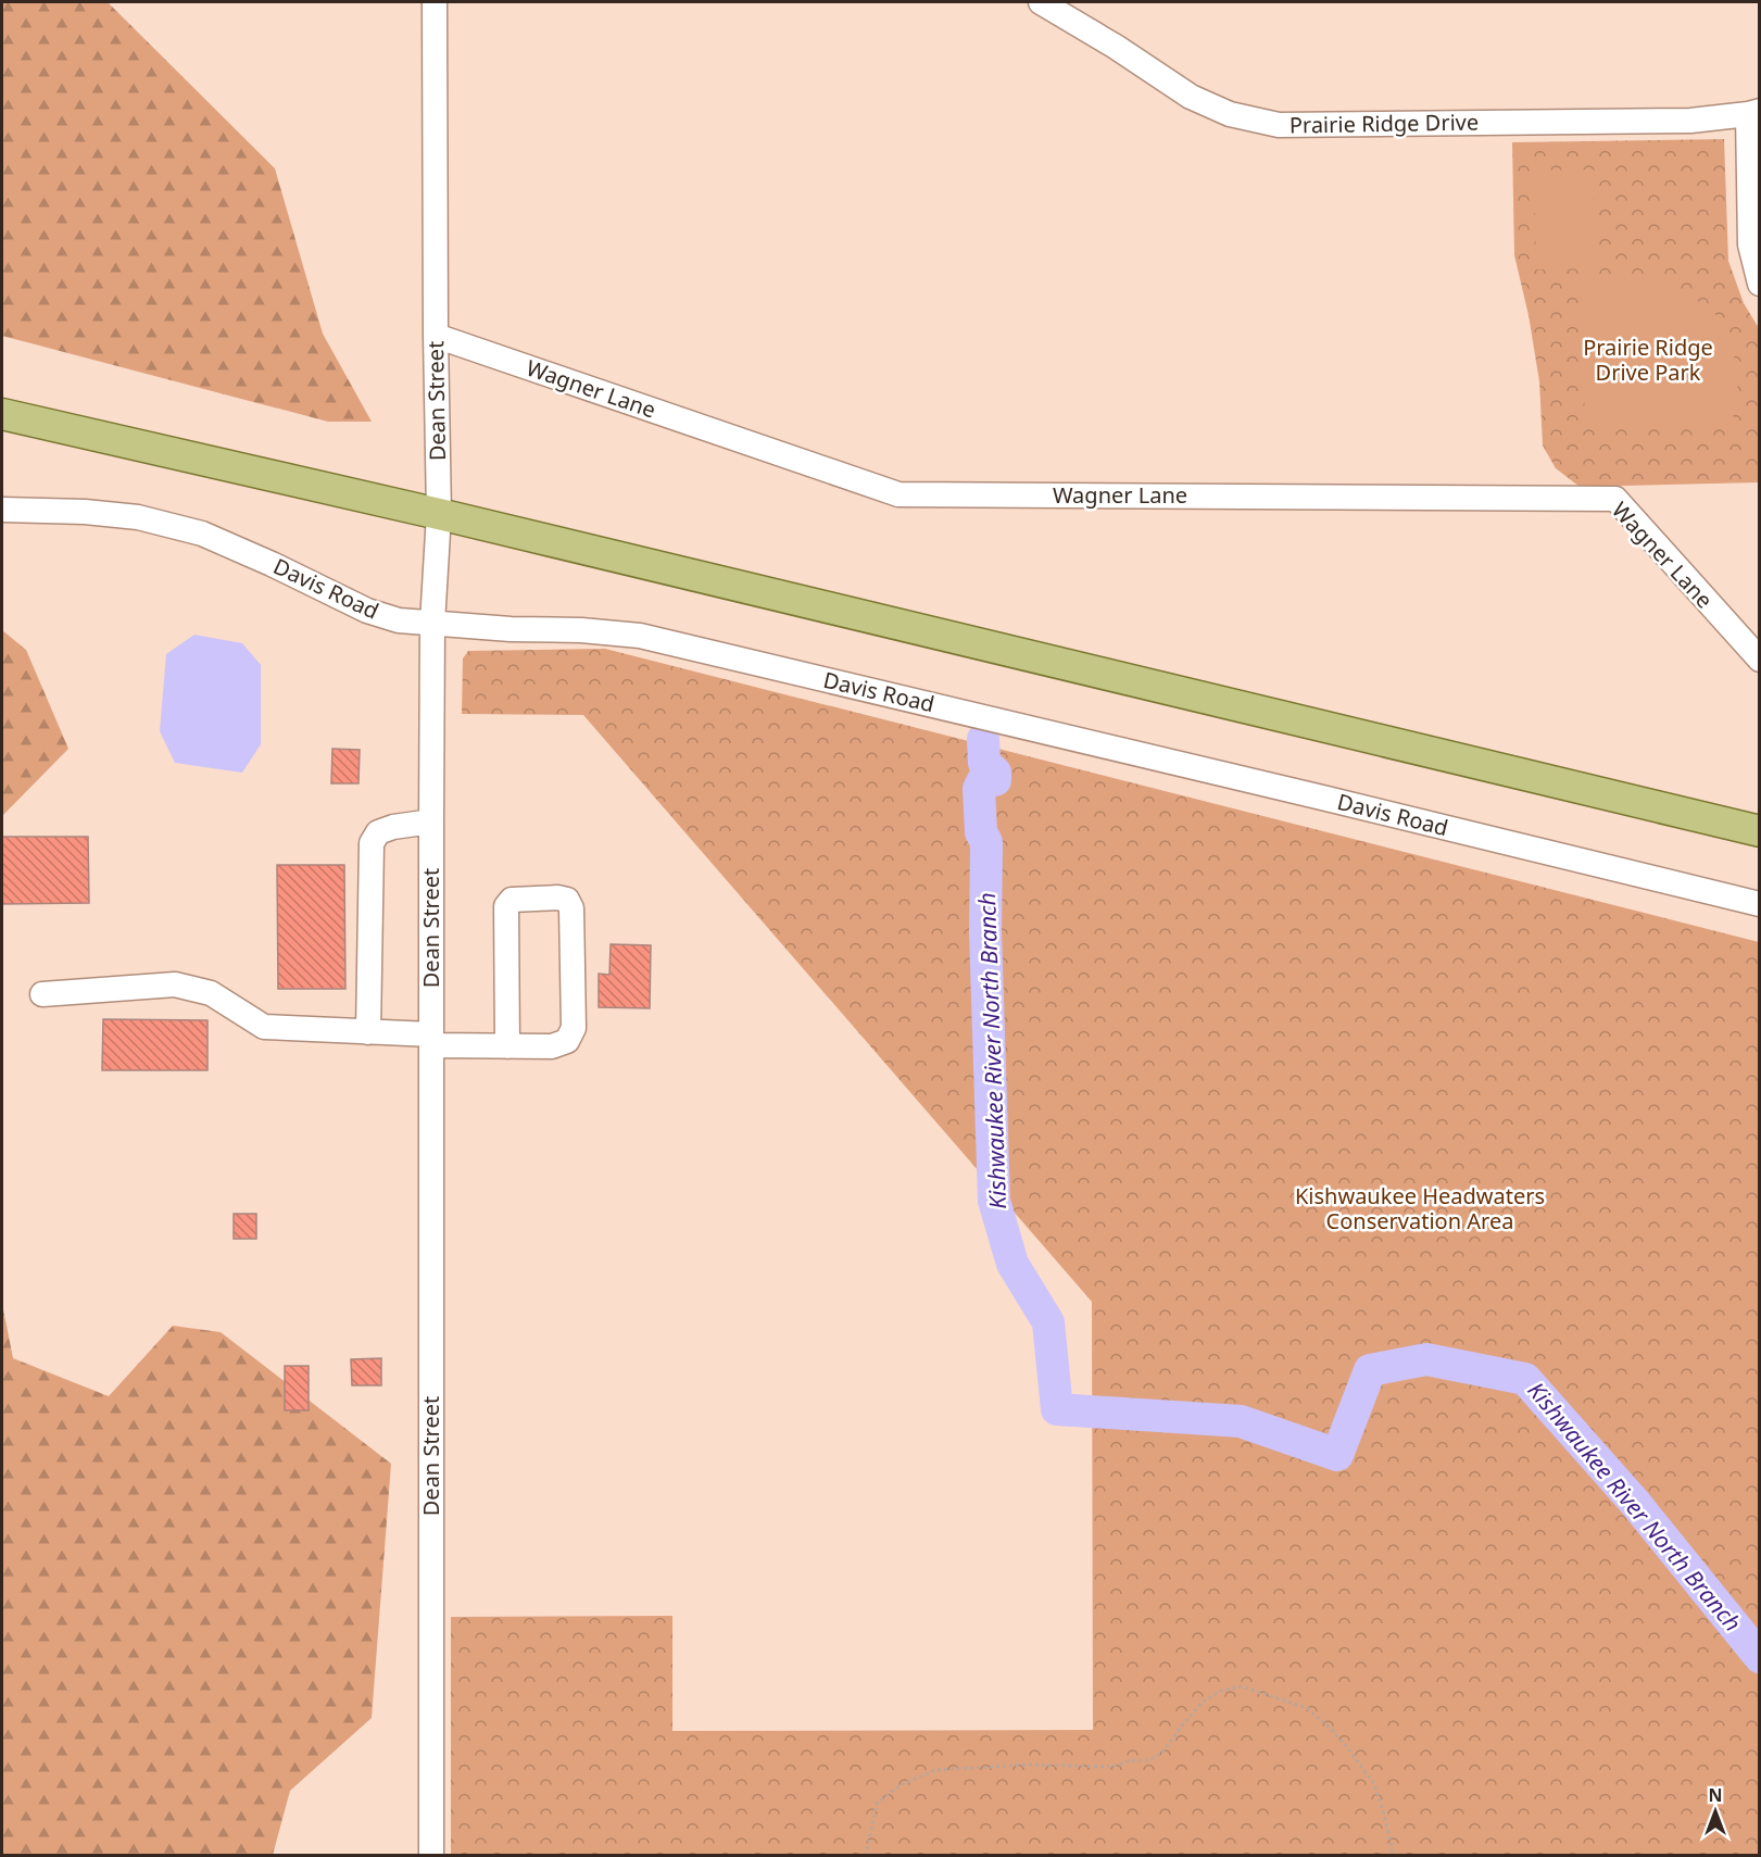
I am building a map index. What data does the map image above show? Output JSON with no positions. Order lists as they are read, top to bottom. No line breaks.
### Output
{"streets":{"street":["Prairie Ridge Drive","Wagner Lane","Dean Street","Davis Road"]},"crossings":[["Wagner Lane","Dean Street"],["Dean Street","Davis Road"]],"water":["Kishwaukee River North Branch"],"parks":["Prairie Ridge Drive Park","Kishwaukee Headwaters Conservation Area"],"north":"top"}
